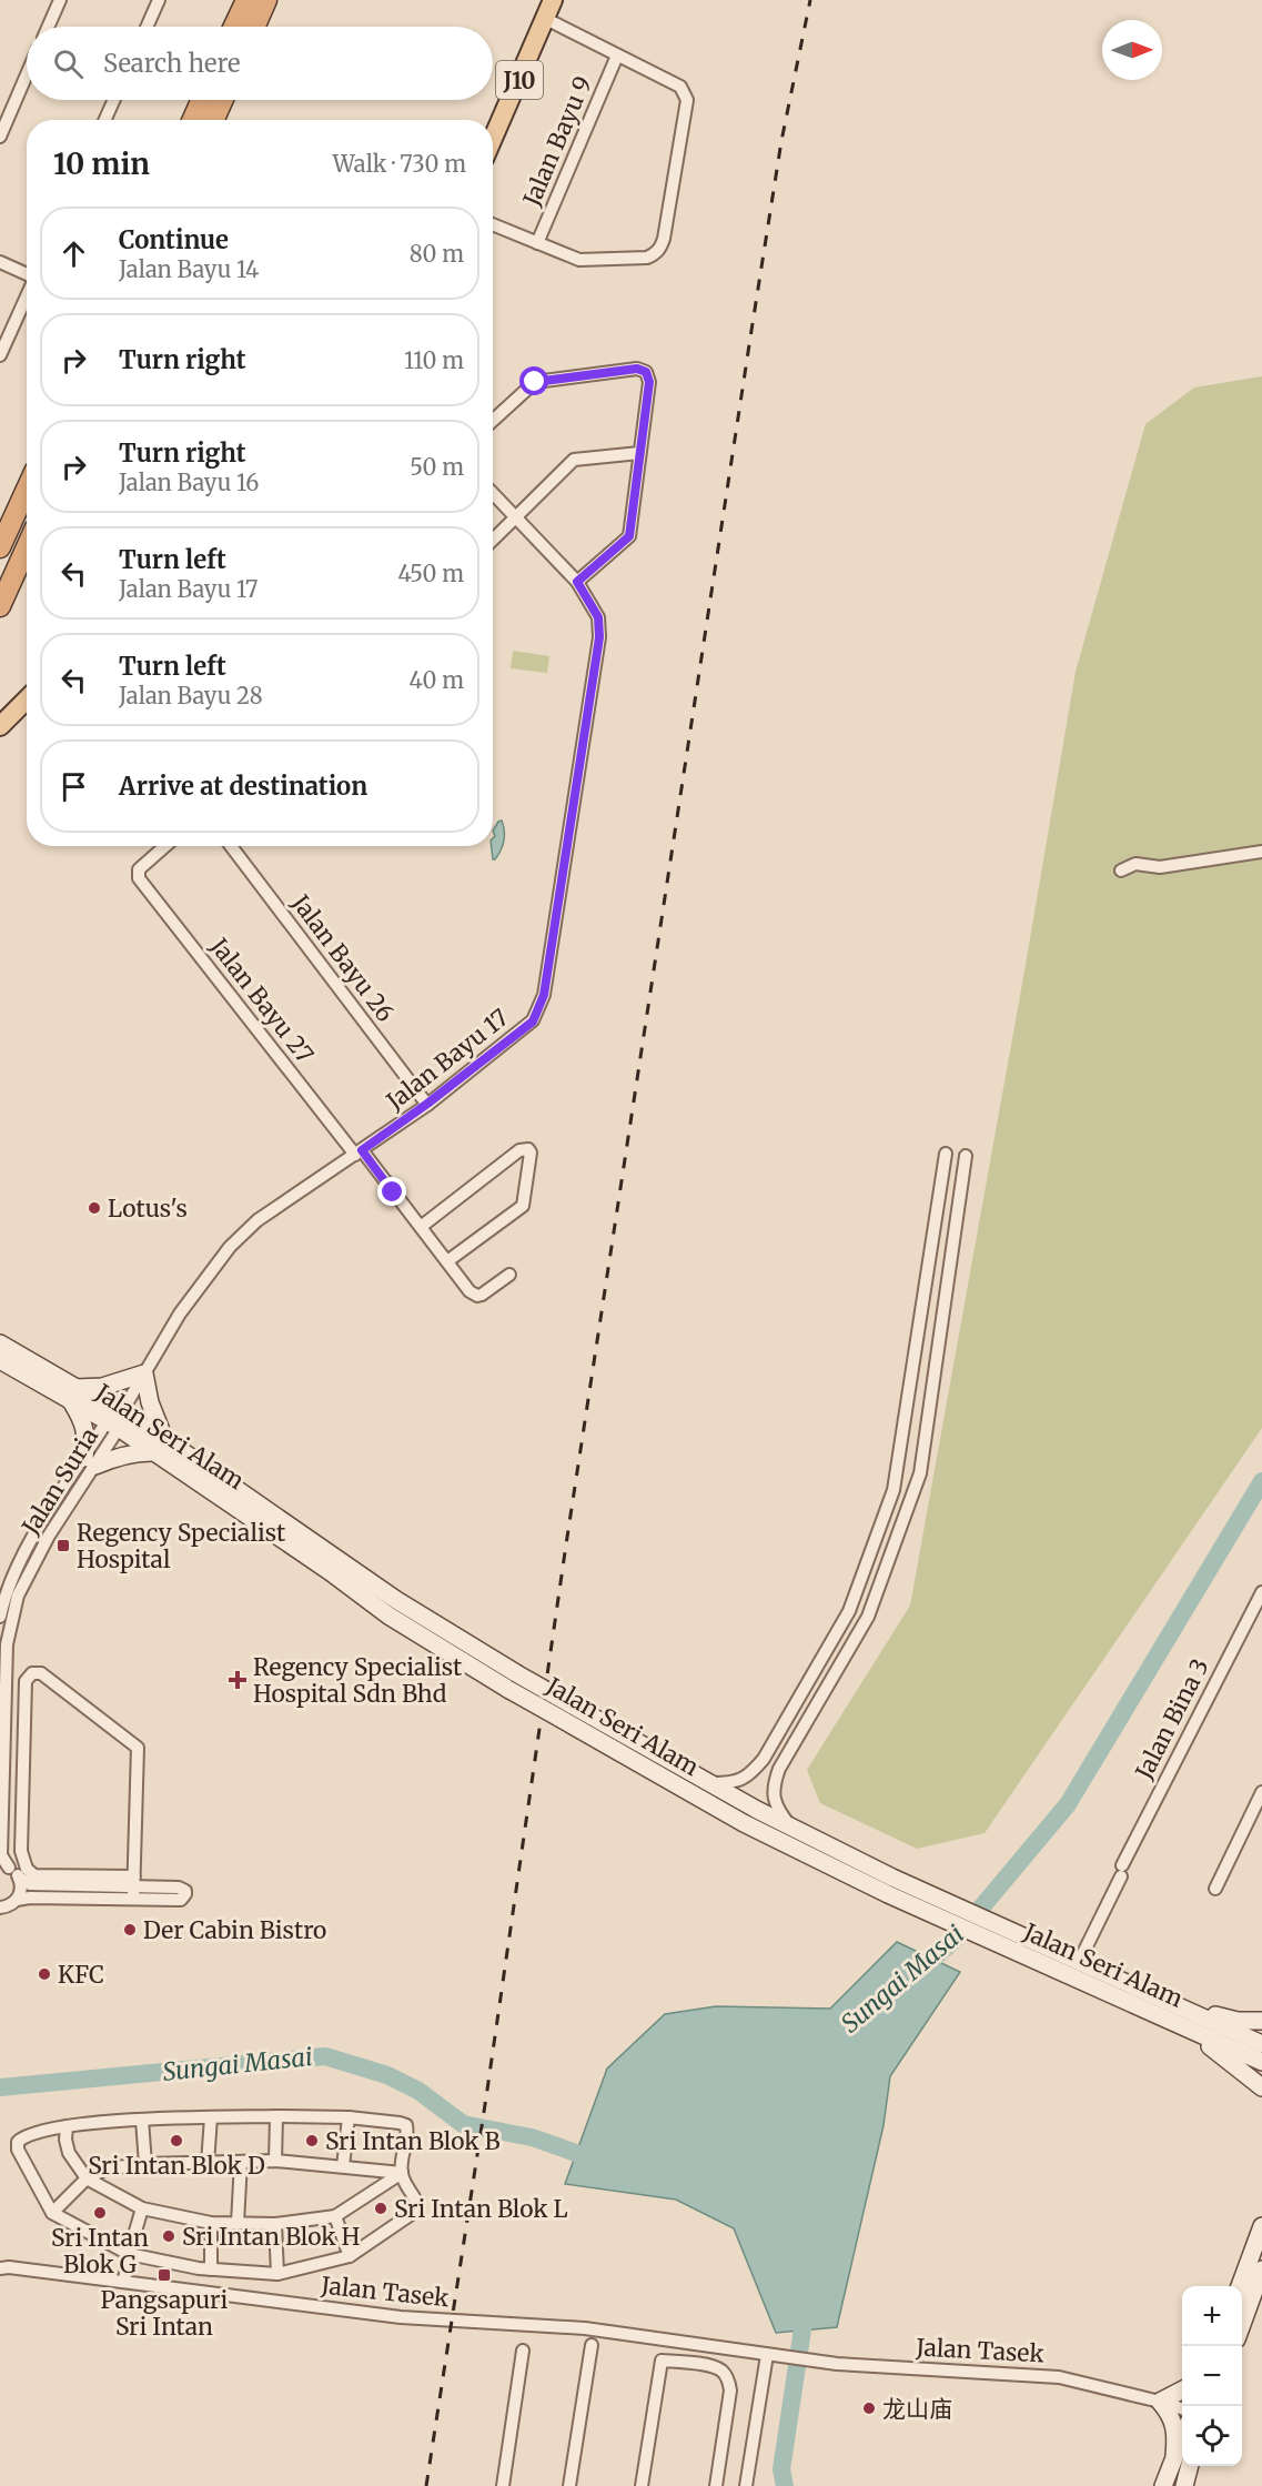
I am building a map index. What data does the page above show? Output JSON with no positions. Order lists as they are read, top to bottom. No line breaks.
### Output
{"streets":{"main road":["J10","Jalan Seri Alam"],"street":["Jalan Bayu 9","Jalan Bayu 26","Jalan Bayu 27","Jalan Bayu 17","Jalan Suria","Jalan Bina 3","Jalan Tasek"]},"crossings":[["Jalan Bayu 26","Jalan Bayu 17"],["Jalan Bayu 27","Jalan Bayu 17"],["Jalan Bayu 17","Jalan Seri Alam"],["Jalan Bayu 17","Jalan Suria"],["Jalan Seri Alam","Jalan Suria"],["Jalan Seri Alam","Jalan Bina 3"]],"water":["Sungai Masai"],"places":{"other":["Lotus's","Der Cabin Bistro","KFC","Sri Intan Blok D","Sri Intan Blok B","Sri Intan Blok L","Sri Intan Blok G","Sri Intan Blok H","龙山庙"],"transit":["Regency Specialist Hospital","Pangsapuri Sri Intan"],"health":["Regency Specialist Hospital Sdn Bhd"]},"north":"right","page":{"search":"Search here","heading":["10 min","Walk · 730 m"],"list":[["Continue","Jalan Bayu 14","80 m"],["Turn right","110 m"],["Turn right","Jalan Bayu 16","50 m"],["Turn left","Jalan Bayu 17","450 m"],["Turn left","Jalan Bayu 28","40 m"],"Arrive at destination"],"map_buttons":["+","−"]}}
